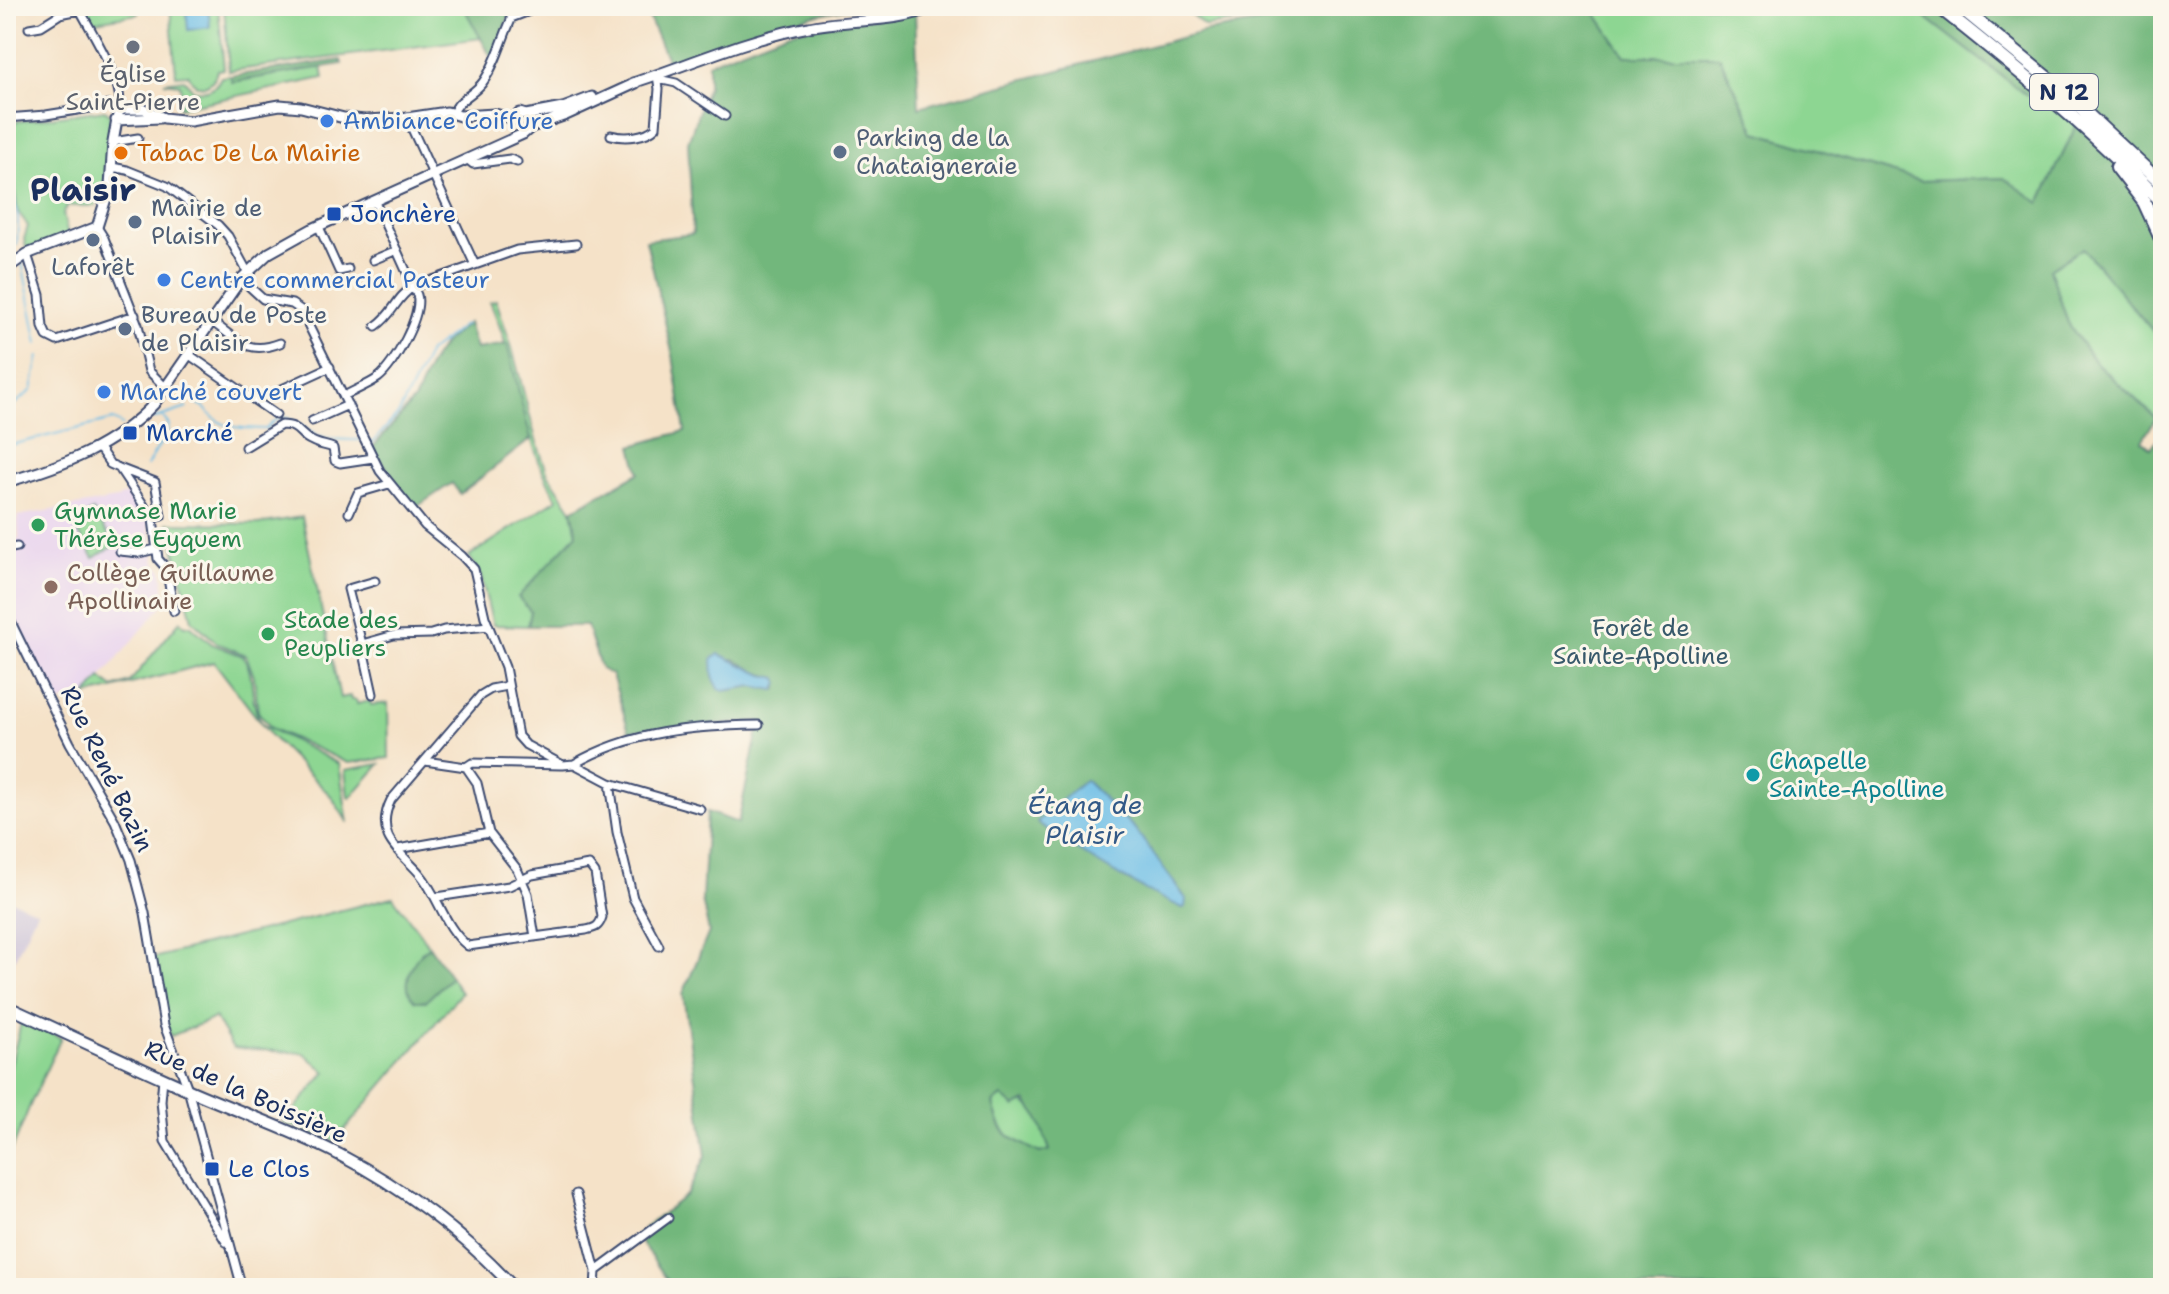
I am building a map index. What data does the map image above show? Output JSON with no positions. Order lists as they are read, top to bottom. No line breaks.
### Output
{"streets":{"highway":["N 12"],"main road":["Rue de la Boissière"],"street":["Rue René Bazin"]},"crossings":[["Rue René Bazin","Rue de la Boissière"]],"districts":["Plaisir"],"water":["Étang de Plaisir"],"parks":["Forêt de Sainte-Apolline"],"places":{"other":["Église Saint-Pierre","Ambiance Coiffure","Parking de la Chataigneraie","Tabac De La Mairie","Mairie de Plaisir","Laforêt","Centre commercial Pasteur","Bureau de Poste de Plaisir","Marché couvert","Gymnase Marie Thérèse Eyquem","Collège Guillaume Apollinaire","Stade des Peupliers","Chapelle Sainte-Apolline"],"transit":["Jonchère","Marché","Le Clos"]}}
